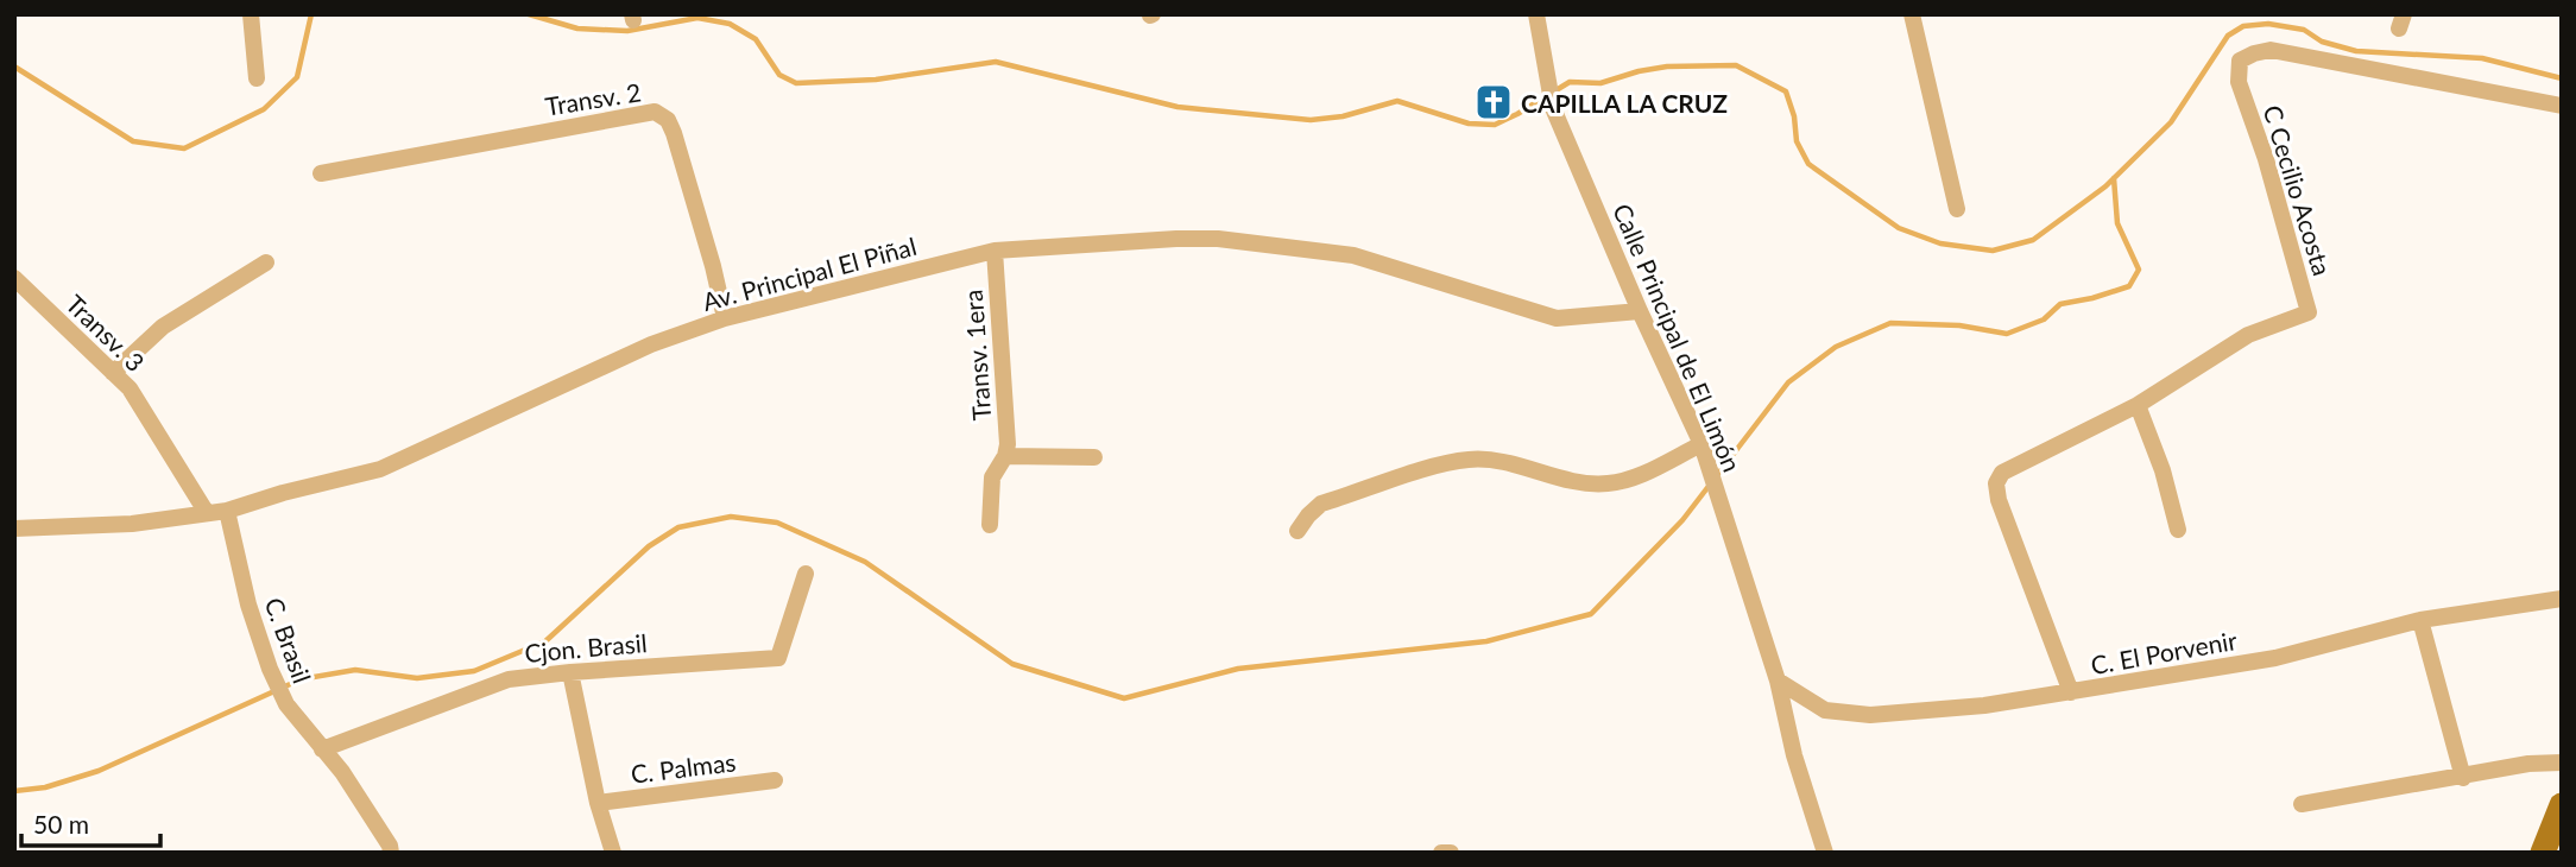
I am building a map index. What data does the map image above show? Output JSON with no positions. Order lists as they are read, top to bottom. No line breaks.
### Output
{"streets":{"street":["Transv. 2","C Cecilio Acosta","Av. Principal El Piñal","Transv. 3","Calle Principal de El Limón","Transv. 1era","C. Brasil","Cjon. Brasil","C. El Porvenir","C. Palmas"]},"crossings":[["Transv. 2","Av. Principal El Piñal"],["Av. Principal El Piñal","Transv. 3"],["Av. Principal El Piñal","Calle Principal de El Limón"],["Av. Principal El Piñal","Transv. 1era"],["Av. Principal El Piñal","C. Brasil"],["Calle Principal de El Limón","C. El Porvenir"],["C. Brasil","Cjon. Brasil"]],"places":{"church":["CAPILLA LA CRUZ"]},"scale_bar":"50 m"}
